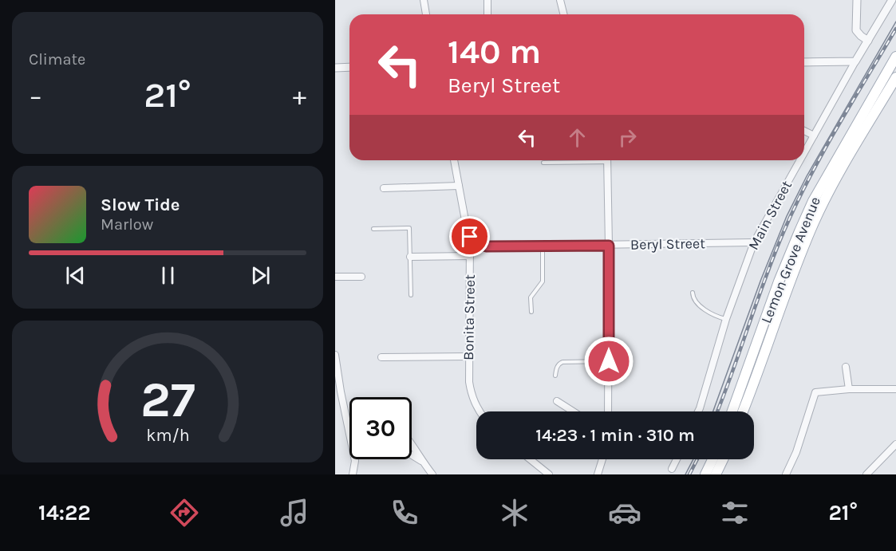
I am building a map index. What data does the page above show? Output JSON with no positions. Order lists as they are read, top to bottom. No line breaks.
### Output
{"streets":{"main road":["Lemon Grove Avenue"],"street":["Main Street","Beryl Street","Bonita Street"]},"crossings":[["Main Street","Beryl Street"],["Beryl Street","Bonita Street"]],"page":{"tile":"Climate","turn":["140 m","Beryl Street"],"heat":["−","21°","+"],"song":["Slow Tide","Marlow"],"limit":"30","trip":"14:23 · 1 min · 310 m","tabs":["14:22","21°"],"gauge":["27","km/h"]}}
